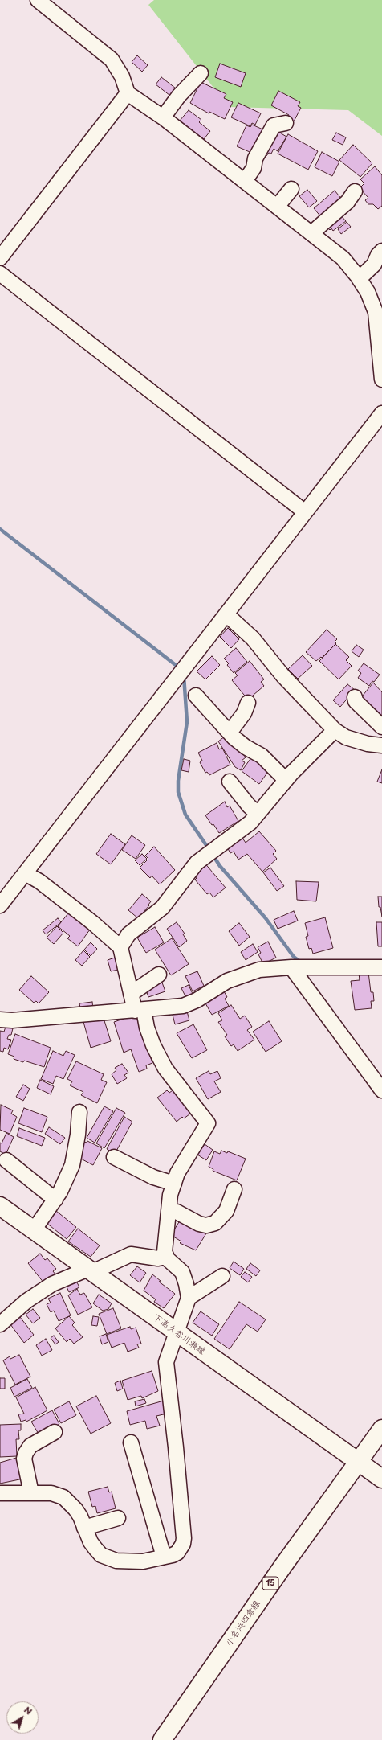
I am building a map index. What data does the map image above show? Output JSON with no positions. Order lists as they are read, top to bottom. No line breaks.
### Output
{"streets":{"main road":["下高久谷川瀬線","15","小名浜四倉線"]},"crossings":[["下高久谷川瀬線","小名浜四倉線"]],"north":"top right"}
